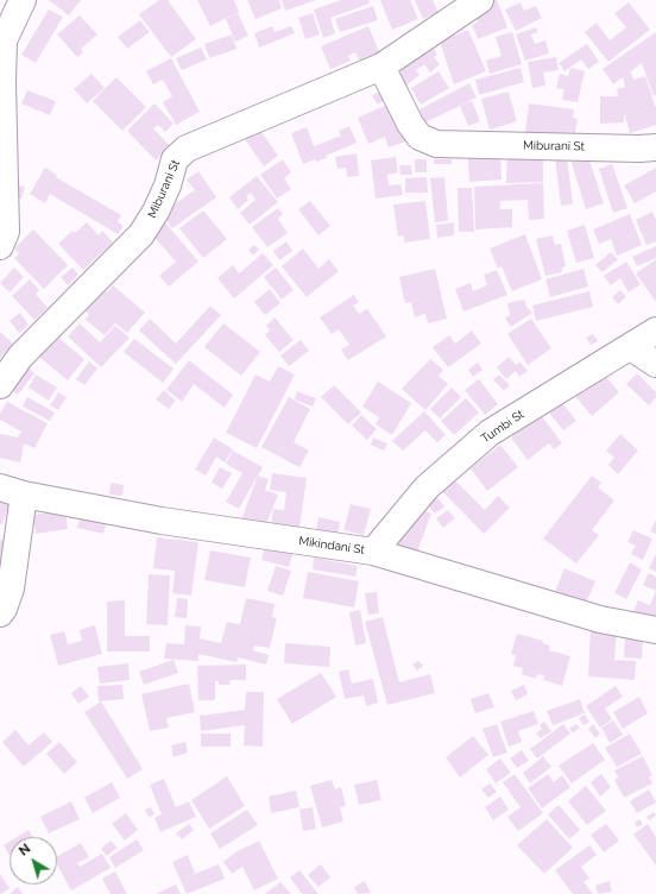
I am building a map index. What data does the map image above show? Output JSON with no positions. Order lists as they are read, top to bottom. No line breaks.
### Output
{"streets":{"street":["Miburani St","Tumbi St","Mikindani St"]},"crossings":[["Tumbi St","Mikindani St"]],"north":"top left"}
